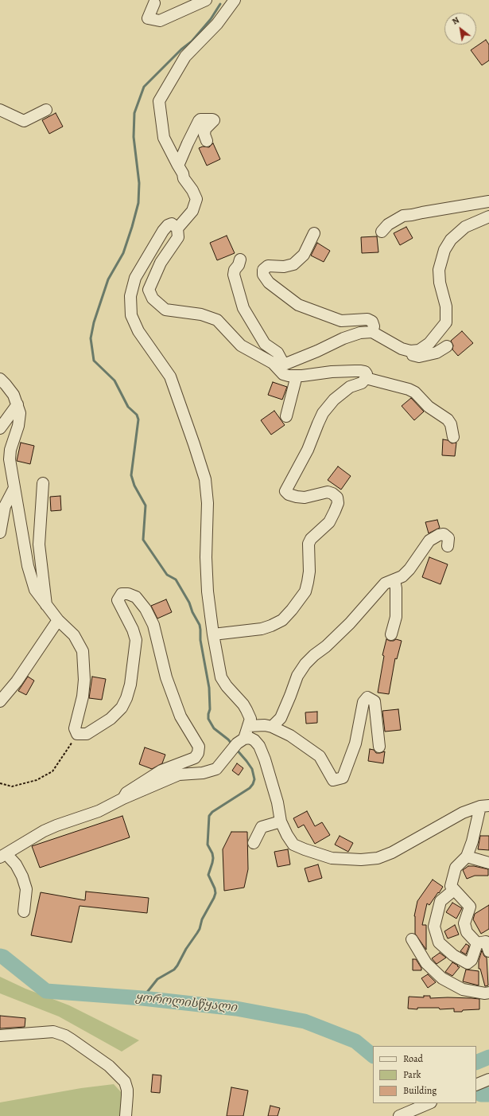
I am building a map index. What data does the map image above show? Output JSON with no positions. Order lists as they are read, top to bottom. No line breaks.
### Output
{"water":["ყოროლისწყალი"],"legend":["Road","Park","Building"],"north":"top left"}
